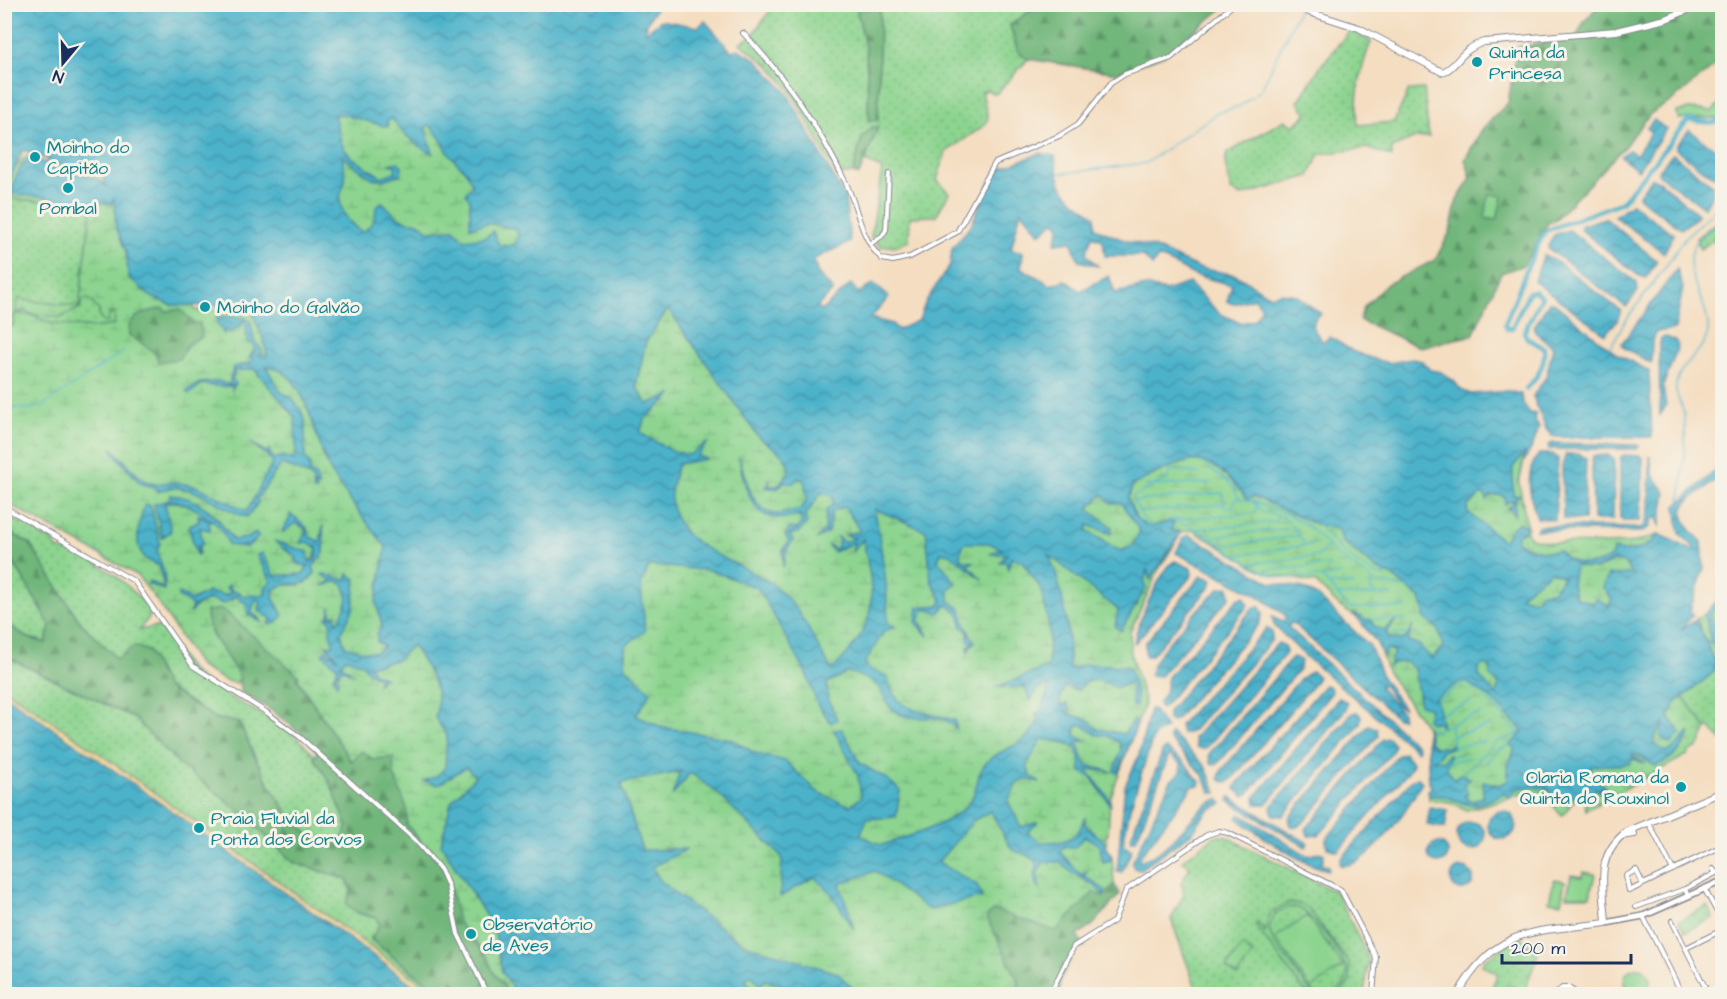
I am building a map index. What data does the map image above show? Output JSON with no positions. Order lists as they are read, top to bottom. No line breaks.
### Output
{"places":["Quinta da Princesa","Moinho do Capitão","Pombal","Moinho do Galvão","Olaria Romana da Quinta do Rouxinol","Praia Fluvial da Ponta dos Corvos","Observatório de Aves"],"scale_bar":"200 m","north":"bottom"}
